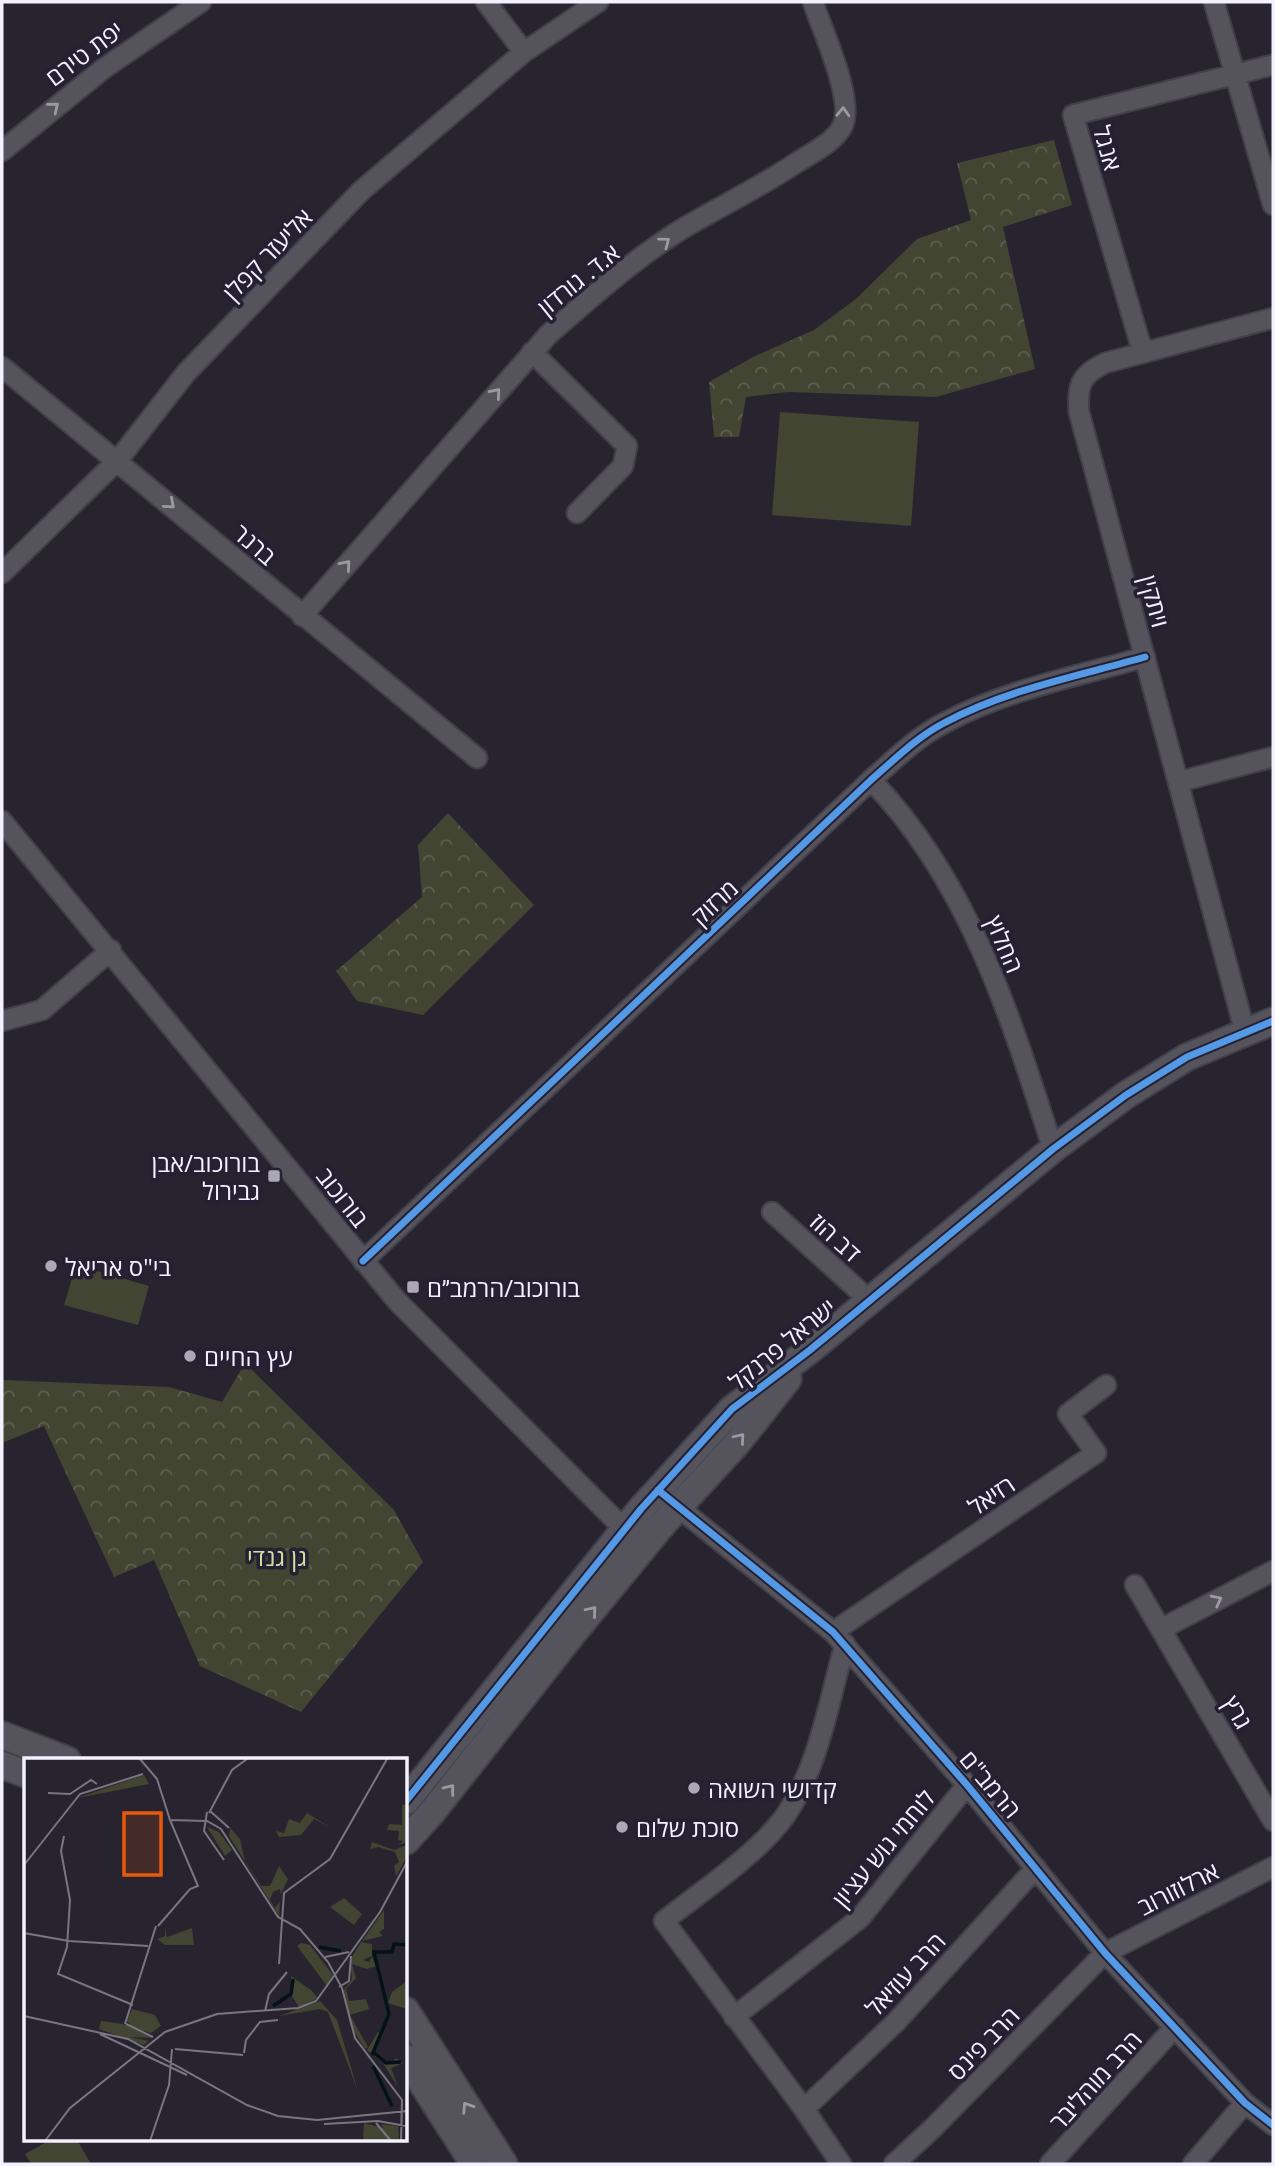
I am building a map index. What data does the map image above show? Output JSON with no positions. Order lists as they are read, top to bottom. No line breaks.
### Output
{"streets":{"street":["יפת טירם","אנגל","אליעזר קפלן","א.ד. גורדון","ברנר","ויתקין","מרזוק","החלוץ","בורוכוב","דב הוז","ישראל פרנקל","רזיאל","גרץ","הרמב\"ם","לוחמי גוש עציון","ארלוזורוב","הרב עוזיאל","הרב פינס","הרב מוהליבר"]},"crossings":[["אנגל","ויתקין"],["אליעזר קפלן","ברנר"],["א.ד. גורדון","ברנר"],["ויתקין","מרזוק"],["ויתקין","ישראל פרנקל"],["מרזוק","החלוץ"],["מרזוק","בורוכוב"],["החלוץ","ישראל פרנקל"],["בורוכוב","ישראל פרנקל"],["דב הוז","ישראל פרנקל"],["ישראל פרנקל","הרמב\"ם"],["רזיאל","הרמב\"ם"],["הרמב\"ם","לוחמי גוש עציון"],["הרמב\"ם","ארלוזורוב"],["הרמב\"ם","הרב עוזיאל"],["הרמב\"ם","הרב פינס"],["הרמב\"ם","הרב מוהליבר"],["ארלוזורוב","הרב פינס"]],"one_way":["יפת טירם","א.ד. גורדון","ברנר"],"parks":["גן גנדי"],"places":{"transit":["בורוכוב/אבן גבירול","בורוכוב/הרמב״ם"],"other":["בי\"ס אריאל","עץ החיים","קדושי השואה","סוכת שלום"]}}
